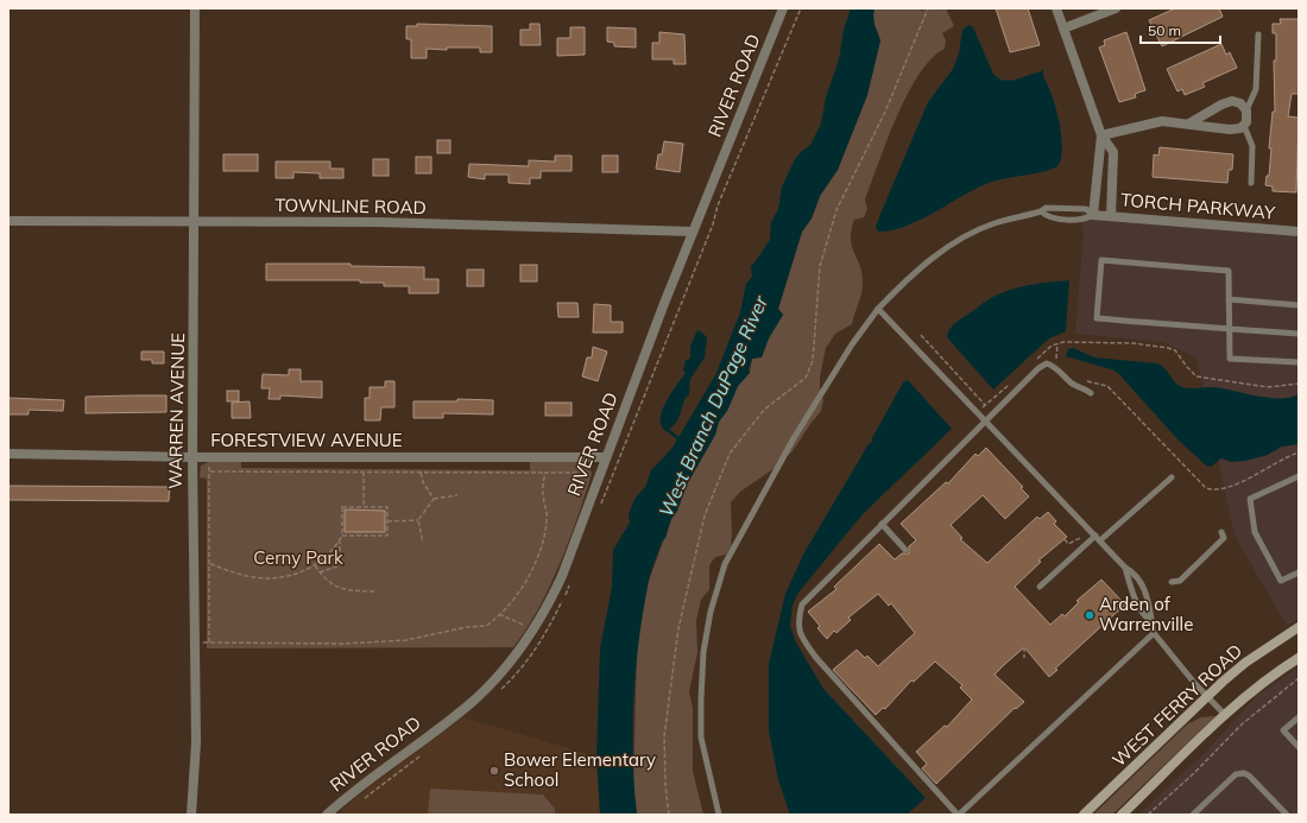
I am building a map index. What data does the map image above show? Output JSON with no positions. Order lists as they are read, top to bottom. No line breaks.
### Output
{"streets":{"main road":["WEST FERRY ROAD"],"street":["RIVER ROAD","TOWNLINE ROAD","TORCH PARKWAY","WARREN AVENUE","FORESTVIEW AVENUE"]},"crossings":[["RIVER ROAD","TOWNLINE ROAD"],["RIVER ROAD","FORESTVIEW AVENUE"],["TOWNLINE ROAD","WARREN AVENUE"],["WARREN AVENUE","FORESTVIEW AVENUE"]],"water":["West Branch DuPage River"],"parks":["Cerny Park"],"places":["Arden of Warrenville","Bower Elementary School"],"scale_bar":"50 m"}
